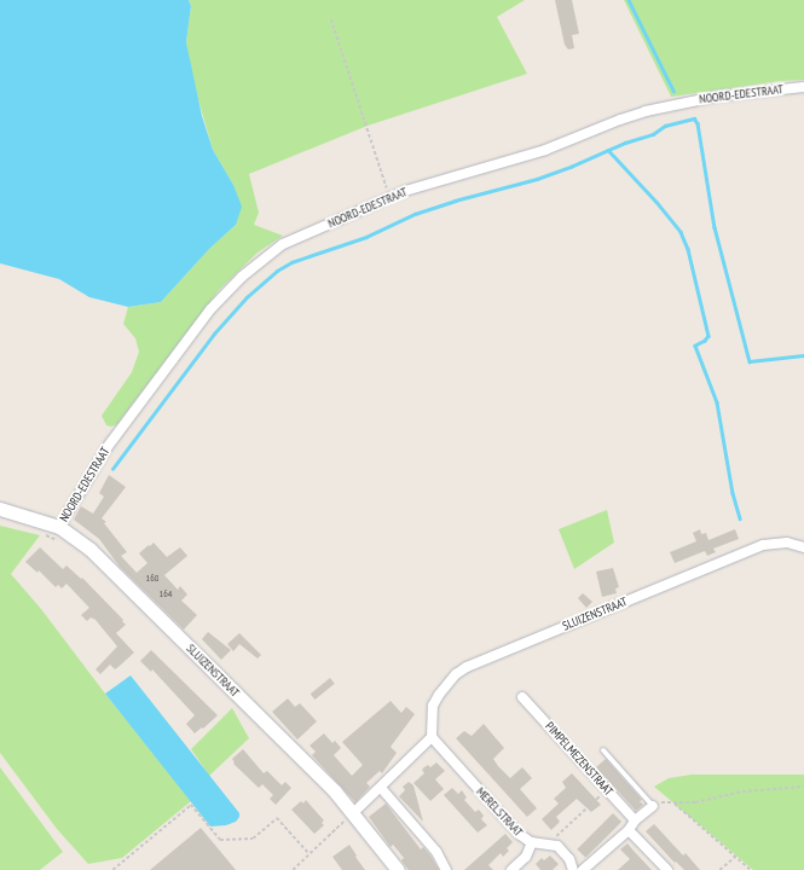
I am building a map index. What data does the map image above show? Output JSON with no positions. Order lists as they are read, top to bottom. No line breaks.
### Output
{"streets":{"street":["NOORD-EDESTRAAT","SLUIZENSTRAAT","PIMPELMEZENSTRAAT","MERELSTRAAT"]},"crossings":[["NOORD-EDESTRAAT","SLUIZENSTRAAT"],["SLUIZENSTRAAT","MERELSTRAAT"]],"house_numbers":["168","164"]}
